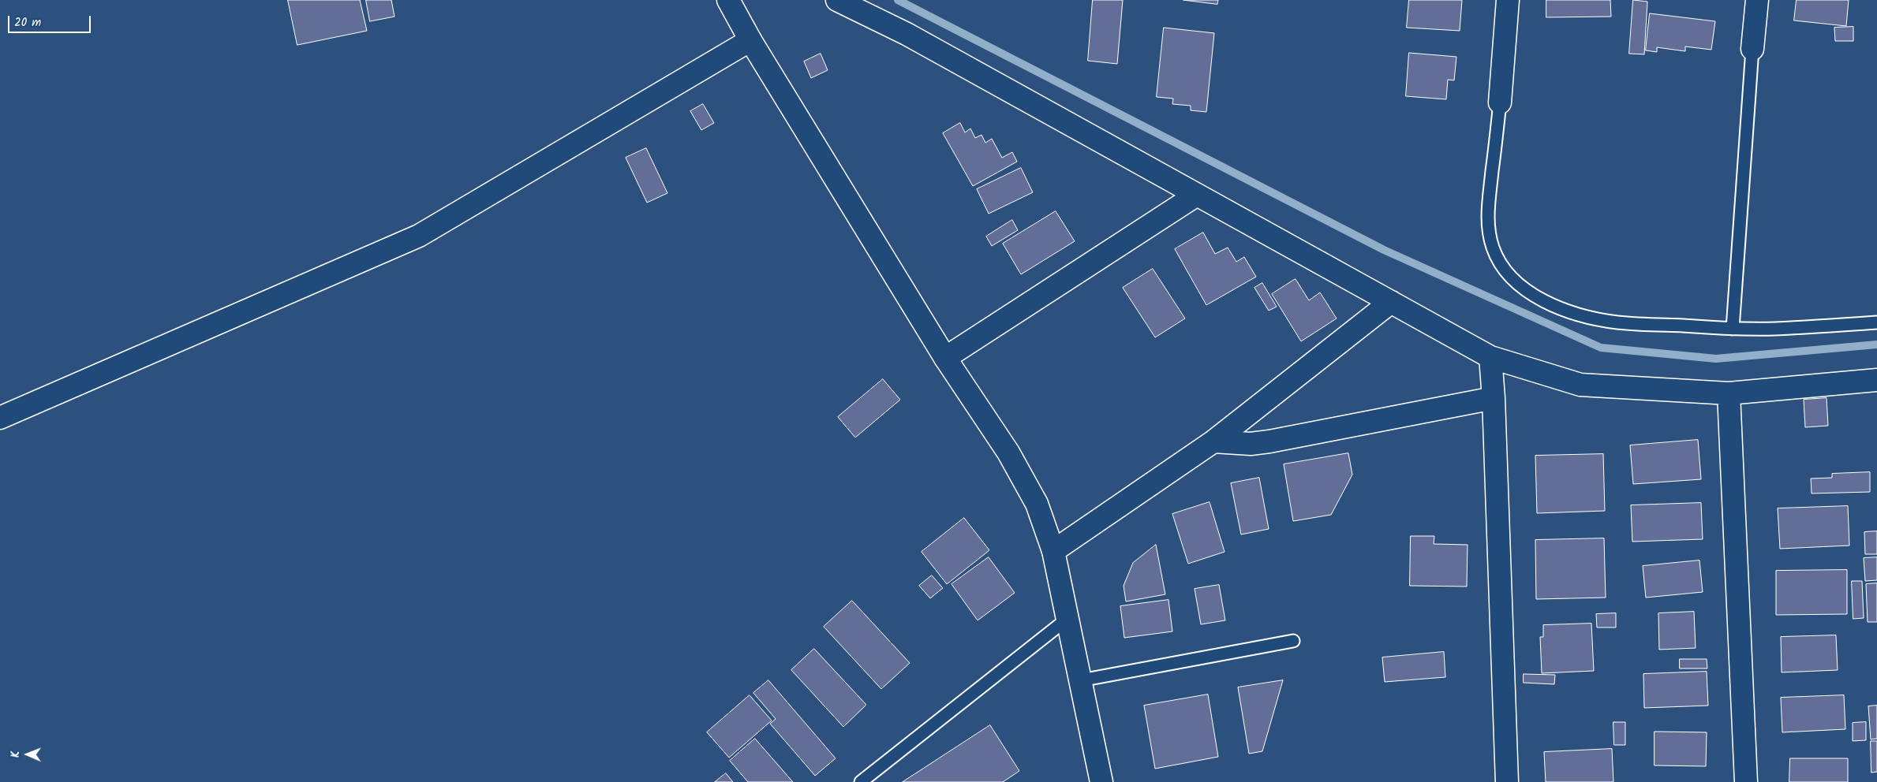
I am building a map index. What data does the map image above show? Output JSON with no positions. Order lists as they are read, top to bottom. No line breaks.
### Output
{"scale_bar":"20 m","north":"left"}
